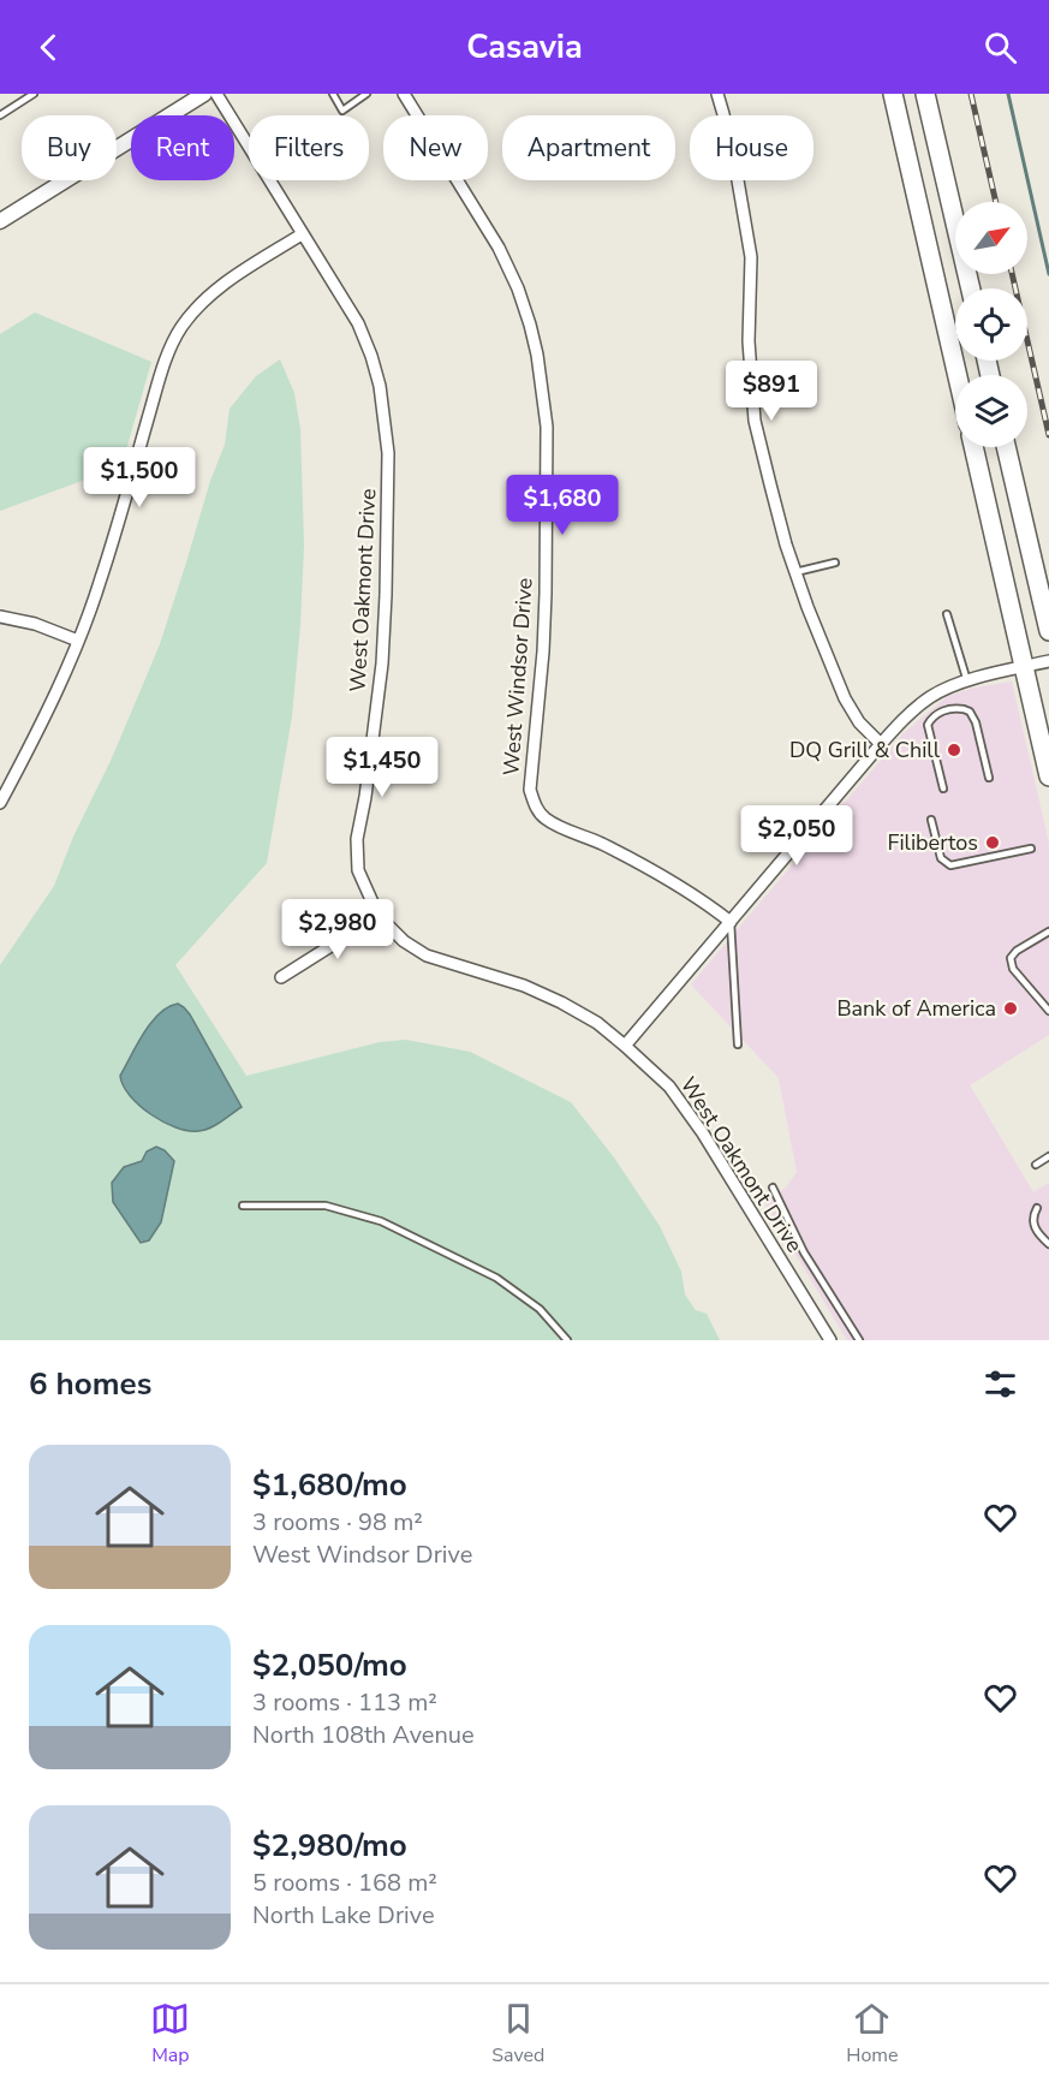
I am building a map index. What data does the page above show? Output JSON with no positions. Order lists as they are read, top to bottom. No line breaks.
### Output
{"streets":{"street":["West Oakmont Drive","West Windsor Drive"]},"places":["DQ Grill & Chill","Filibertos","Bank of America"],"north":"top right","page":{"header":"Casavia","chip":["Buy","Rent","Filters","New","Apartment","House"],"price":["$891","$1,500","$1,680","$1,450","$2,050","$2,980"],"heading":"6 homes","list":[{"name":"$1,680/mo","note":"3 rooms · 98 m² · West Windsor Drive"},{"name":"$2,050/mo","note":"3 rooms · 113 m² · North 108th Avenue"},{"name":"$2,980/mo","note":"5 rooms · 168 m² · North Lake Drive"}],"tabs":["Map","Saved","Home"]}}
